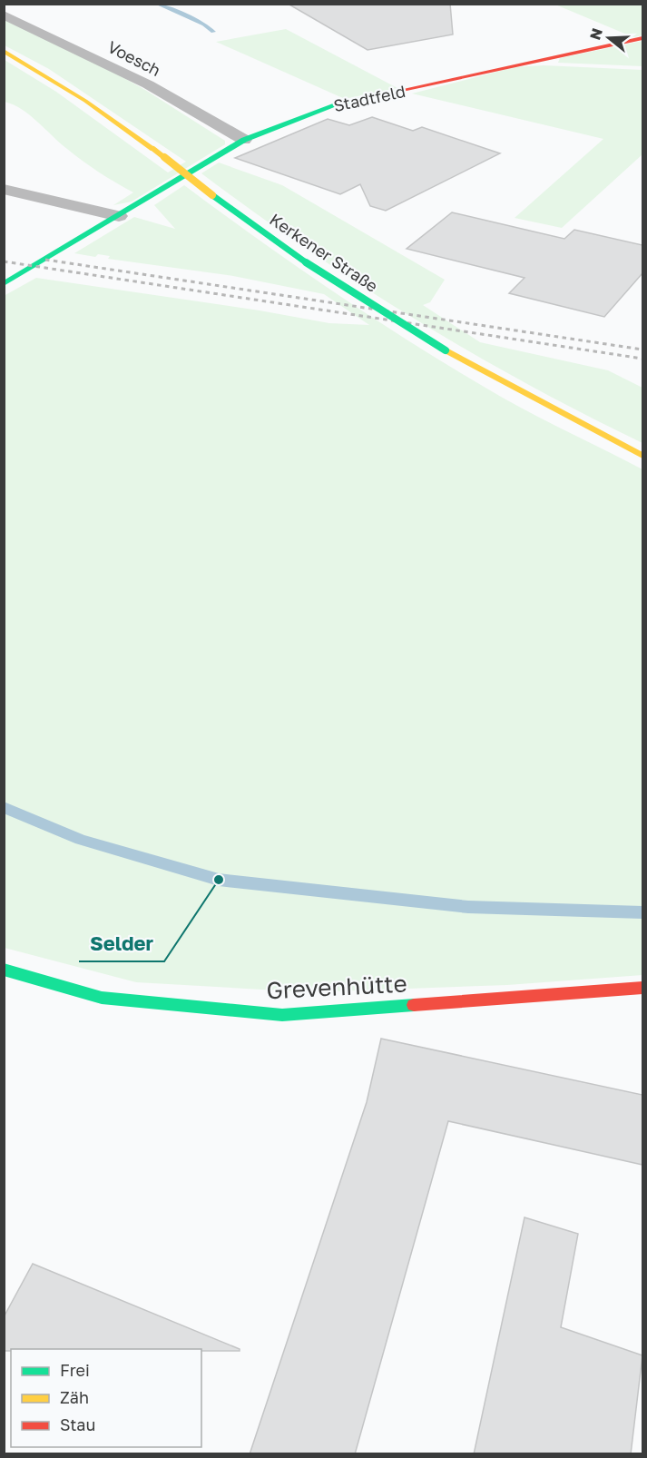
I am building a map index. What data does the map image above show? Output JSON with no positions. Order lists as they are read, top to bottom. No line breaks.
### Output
{"streets":{"street":["Voesch","Stadtfeld","Kerkener Straße","Grevenhütte"]},"crossings":[["Voesch","Stadtfeld"]],"places":["Selder"],"legend":["Frei","Zäh","Stau"],"north":"left"}
